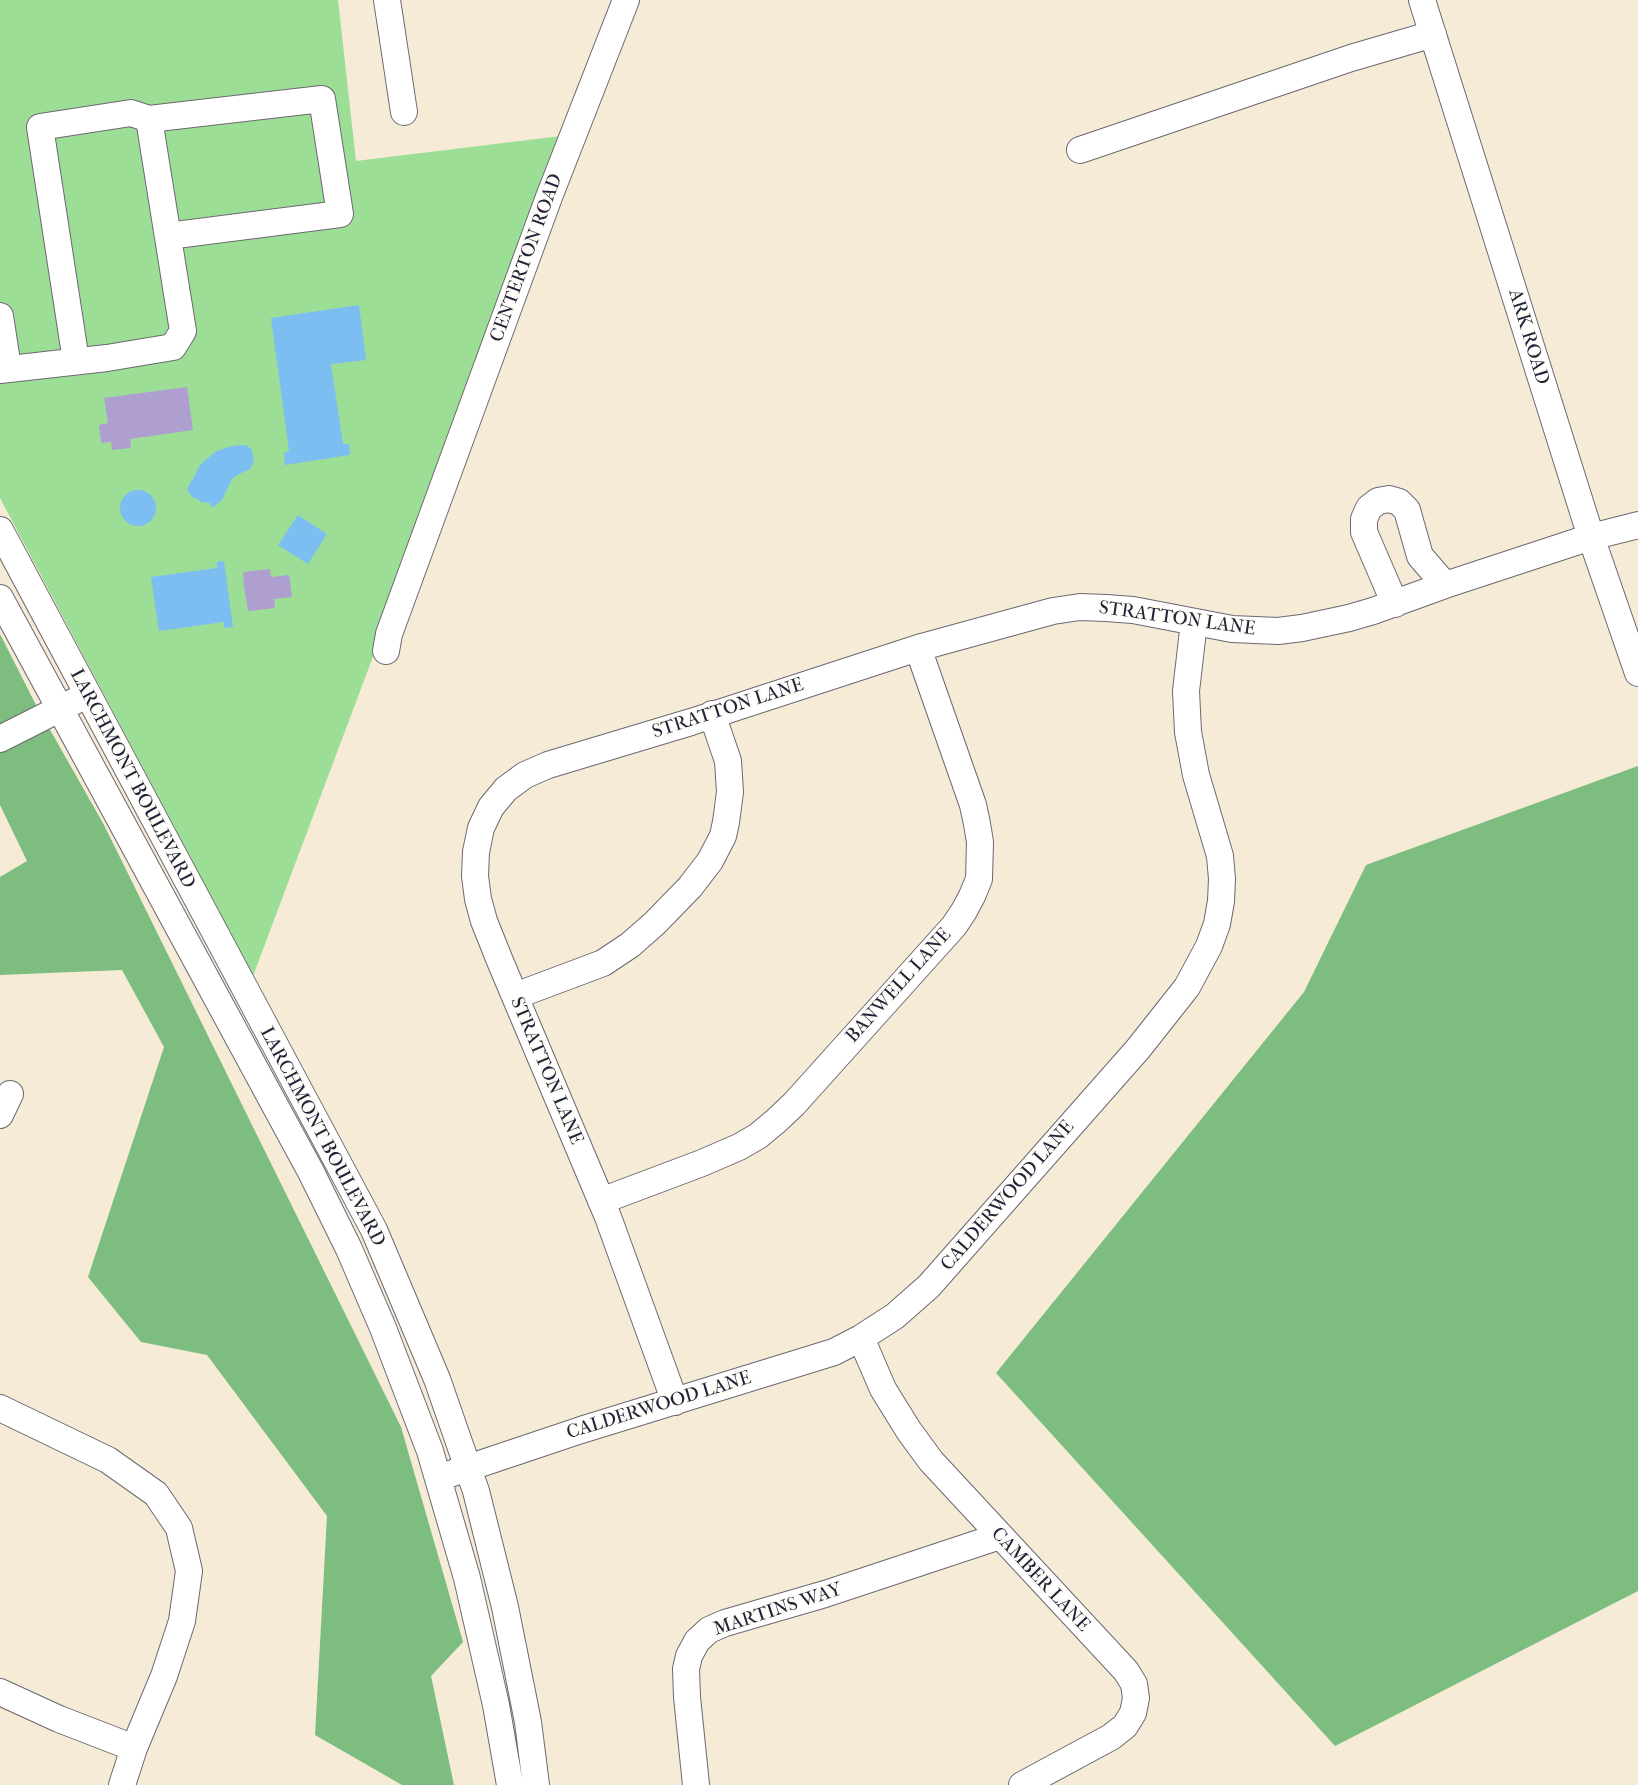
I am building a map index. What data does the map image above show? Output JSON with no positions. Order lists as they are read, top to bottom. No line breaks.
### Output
{"streets":{"street":["CENTERTON ROAD","ARK ROAD","STRATTON LANE","LARCHMONT BOULEVARD","BANWELL LANE","CALDERWOOD LANE","CAMBER LANE","MARTINS WAY"]},"crossings":[["ARK ROAD","STRATTON LANE"],["STRATTON LANE","BANWELL LANE"],["STRATTON LANE","CALDERWOOD LANE"],["LARCHMONT BOULEVARD","CALDERWOOD LANE"],["CALDERWOOD LANE","CAMBER LANE"],["CAMBER LANE","MARTINS WAY"]]}
